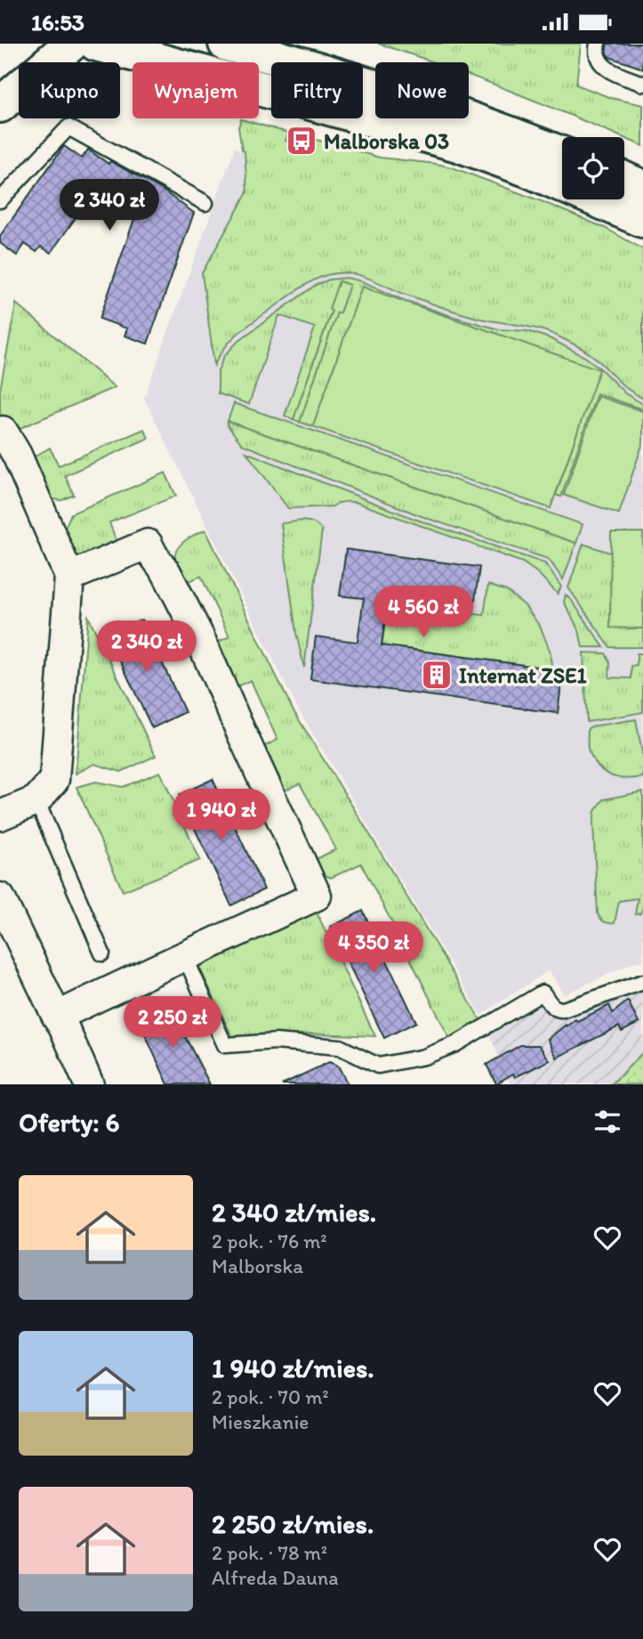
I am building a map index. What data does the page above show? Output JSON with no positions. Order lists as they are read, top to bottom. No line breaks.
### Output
{"places":{"bus stop":["Malborska 03"],"building":["Internat ZSE1"]},"page":{"status":"16:53","chip":["Kupno","Wynajem","Filtry","Nowe"],"price":["2 340 zł","4 560 zł","2 340 zł","1 940 zł","4 350 zł","2 250 zł"],"heading":"Oferty: 6","list":[{"name":"2 340 zł/mies.","note":"2 pok. · 76 m² · Malborska"},{"name":"1 940 zł/mies.","note":"2 pok. · 70 m² · Mieszkanie"},{"name":"2 250 zł/mies.","note":"2 pok. · 78 m² · Alfreda Dauna"}]}}
